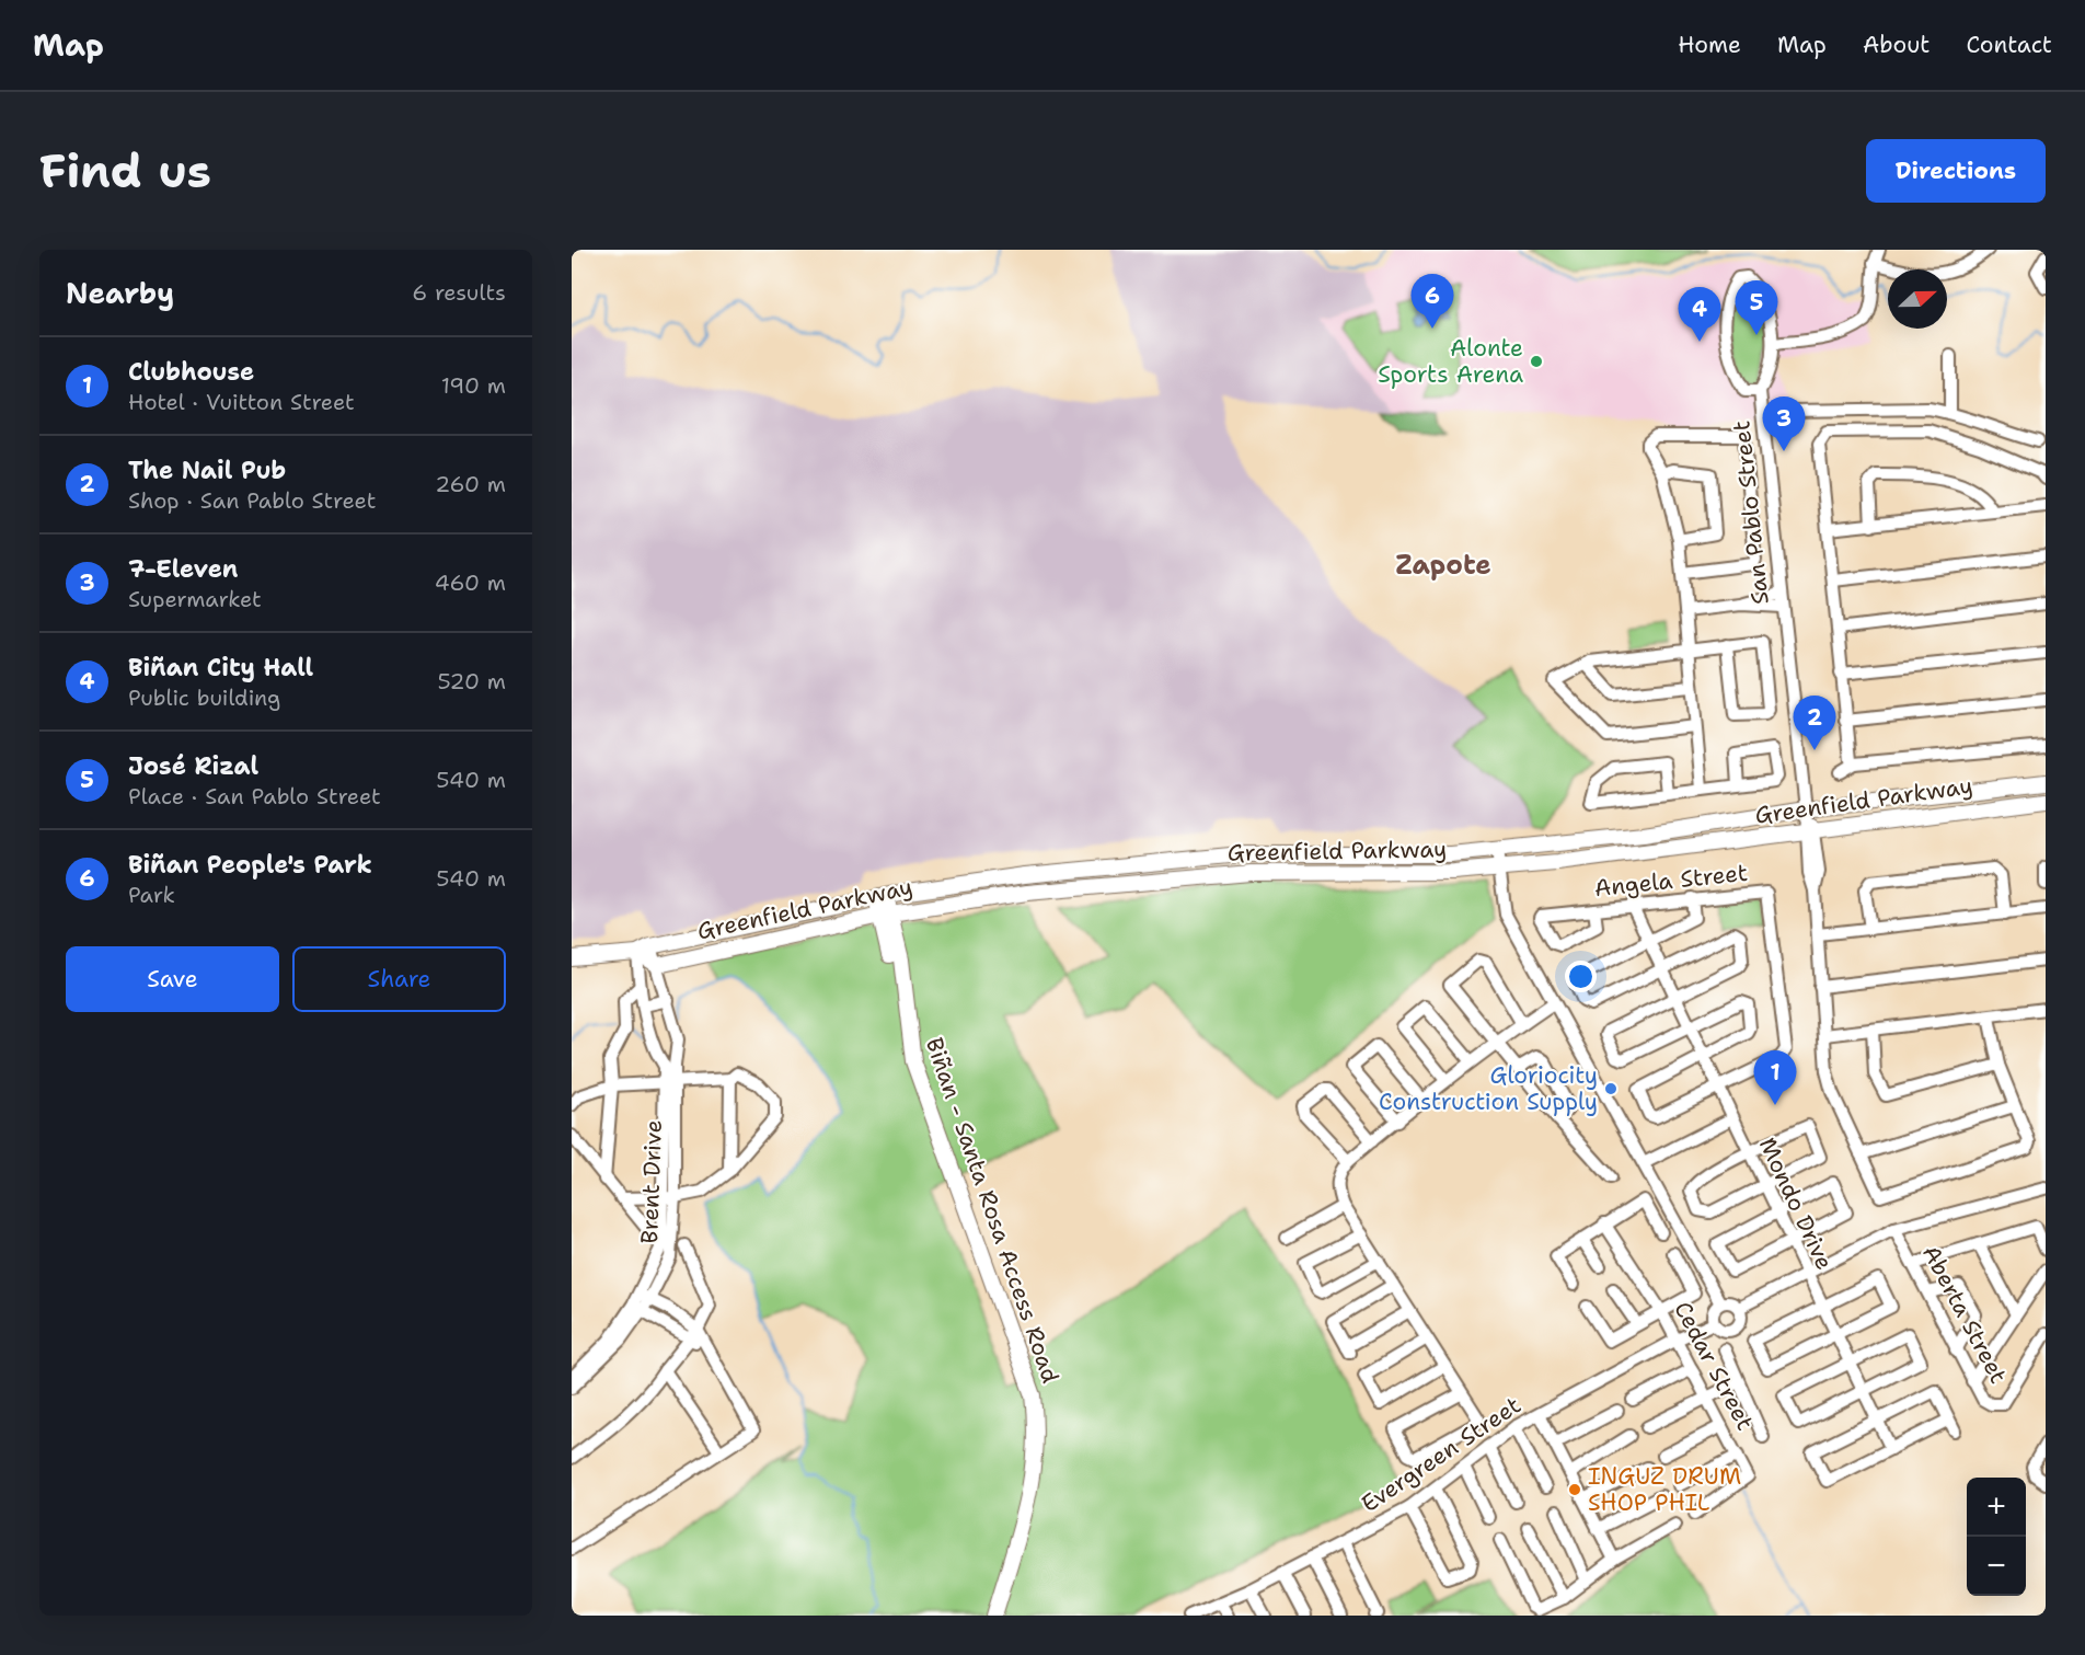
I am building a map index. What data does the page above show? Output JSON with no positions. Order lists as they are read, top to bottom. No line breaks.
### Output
{"streets":{"main road":["Greenfield Parkway","Biñan - Santa Rosa Access Road"],"street":["San Pablo Street","Angela Street","Brent Drive","Mondo Drive","Aberta Street","Cedar Street","Evergreen Street"]},"crossings":[["San Pablo Street","Greenfield Parkway"],["Greenfield Parkway","Brent Drive"],["Greenfield Parkway","Biñan - Santa Rosa Access Road"],["Angela Street","Mondo Drive"],["Mondo Drive","Aberta Street"],["Aberta Street","Evergreen Street"],["Cedar Street","Evergreen Street"]],"districts":["Zapote"],"places":["Alonte Sports Arena","Gloriocity Construction Supply","INGUZ DRUM SHOP PHIL"],"north":"right","page":{"header":"Map","nav":["Home","Map","About","Contact"],"buttons":["Directions",["Save","Share"]],"title":"Find us","heading":["Nearby","6 results"],"pins":["6","5","4","3","2","1"],"list":[{"mark":"1","name":"Clubhouse","note":"Hotel · Vuitton Street","value":"190 m"},{"mark":"2","name":"The Nail Pub","note":"Shop · San Pablo Street","value":"260 m"},{"mark":"3","name":"7-Eleven","note":"Supermarket","value":"460 m"},{"mark":"4","name":"Biñan City Hall","note":"Public building","value":"520 m"},{"mark":"5","name":"José Rizal","note":"Place · San Pablo Street","value":"540 m"},{"mark":"6","name":"Biñan People's Park","note":"Park","value":"540 m"}],"map_buttons":["+","−"]}}
